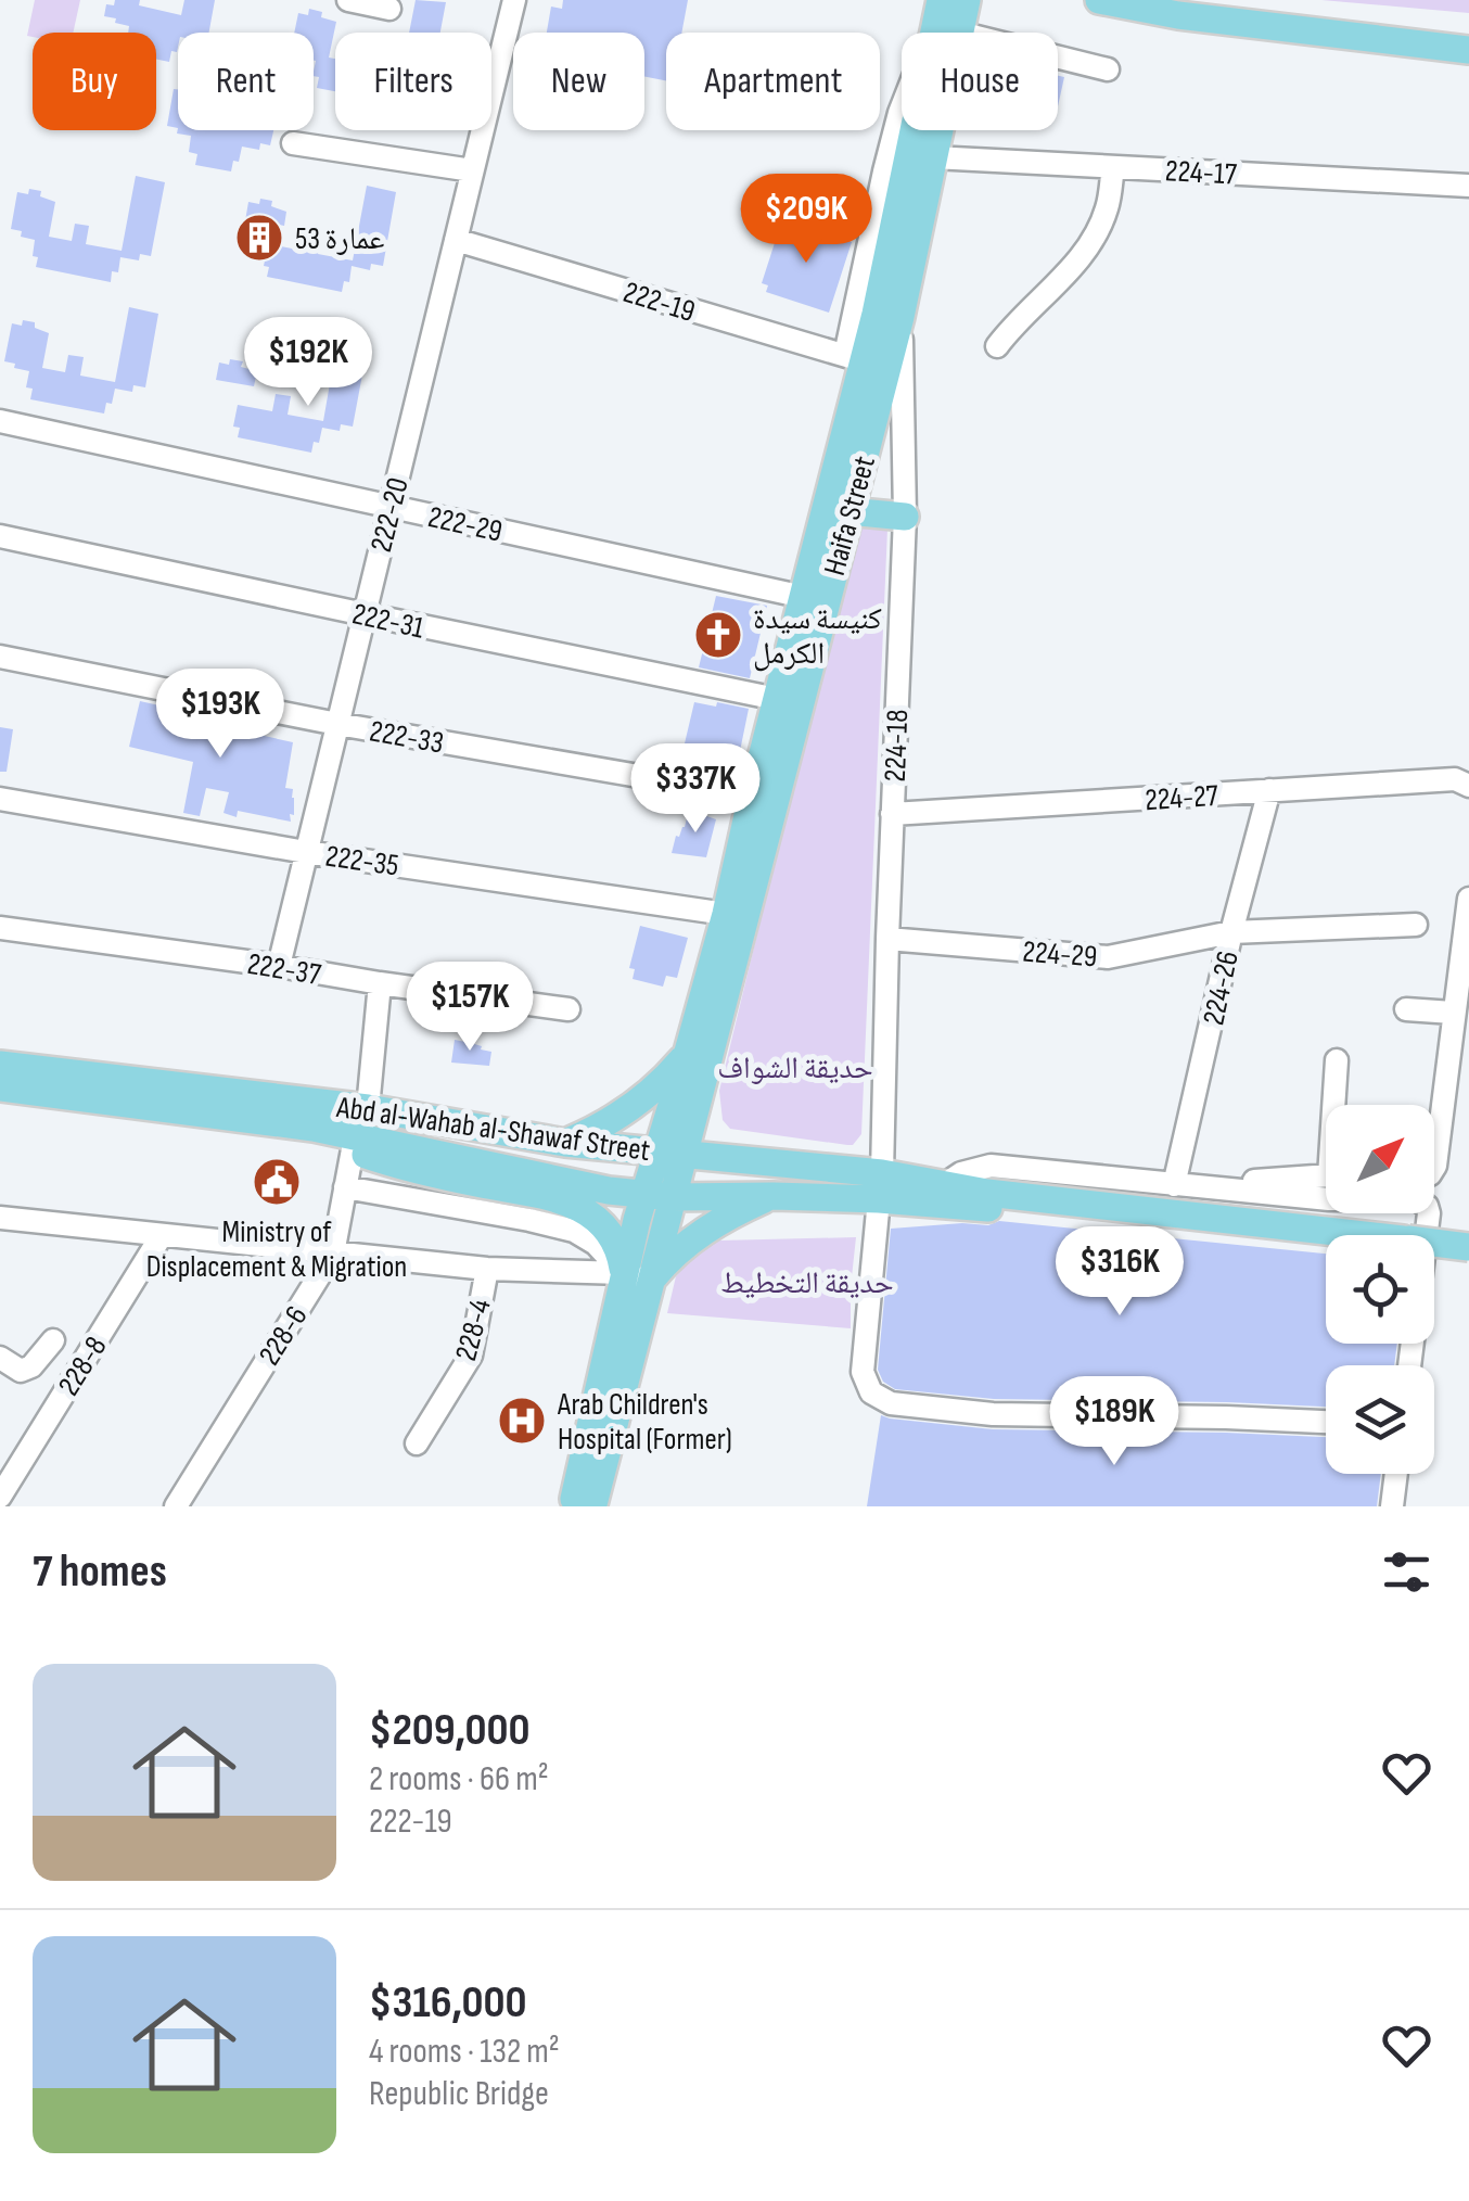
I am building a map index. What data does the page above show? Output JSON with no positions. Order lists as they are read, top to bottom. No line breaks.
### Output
{"streets":{"main road":["Haifa Street","Abd al-Wahab al-Shawaf Street"],"street":["224-17","222-19","222-20","222-29","222-31","222-33","224-18","224-27","222-35","224-29","222-37","224-26","228-4","228-6","228-8"]},"crossings":[["224-17","Haifa Street"],["222-19","222-20"],["222-19","Haifa Street"],["222-20","222-29"],["222-20","222-31"],["222-20","222-33"],["222-20","222-35"],["222-20","222-37"],["Haifa Street","222-29"],["Haifa Street","222-31"],["Haifa Street","222-33"],["Haifa Street","224-18"],["Haifa Street","222-35"],["Haifa Street","Abd al-Wahab al-Shawaf Street"],["224-18","224-27"],["224-18","224-29"],["224-18","Abd al-Wahab al-Shawaf Street"],["224-27","224-26"],["224-29","224-26"]],"parks":["حديقة الشواف","حديقة التخطيط"],"places":{"building":["عمارة 53"],"church":["كنيسة سيدة الكرمل"],"public building":["Ministry of Displacement & Migration"],"hospital":["Arab Children's Hospital (Former)"]},"north":"top right","page":{"chip":["Buy","Rent","Filters","New","Apartment","House"],"price":["$209K","$192K","$193K","$337K","$157K","$316K","$189K"],"heading":"7 homes","list":[{"name":"$209,000","note":"2 rooms · 66 m² · 222-19"},{"name":"$316,000","note":"4 rooms · 132 m² · Republic Bridge"}]}}
